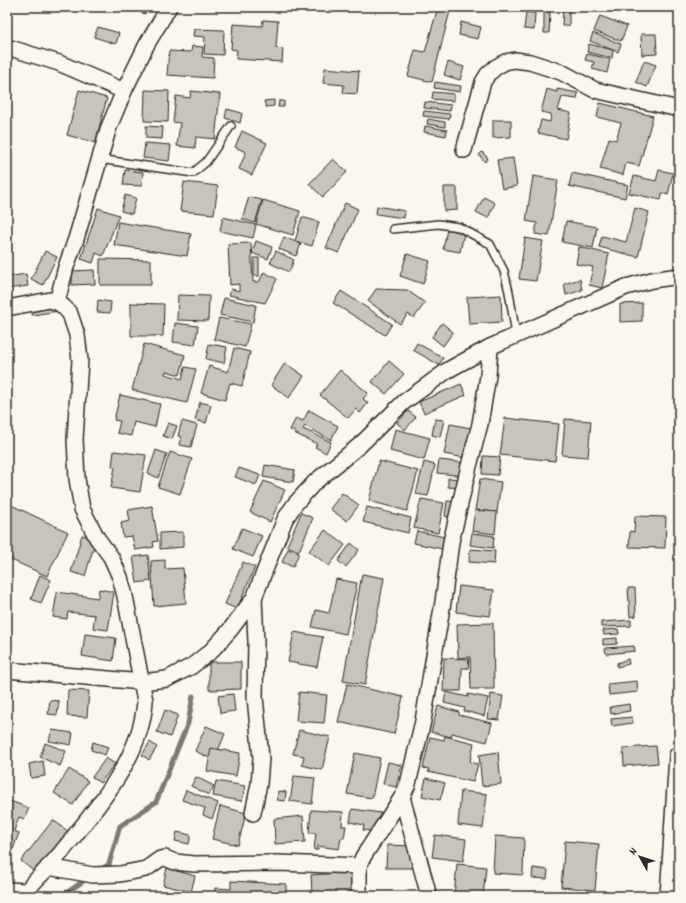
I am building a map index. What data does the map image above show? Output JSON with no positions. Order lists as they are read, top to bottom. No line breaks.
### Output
{"north":"top left"}
